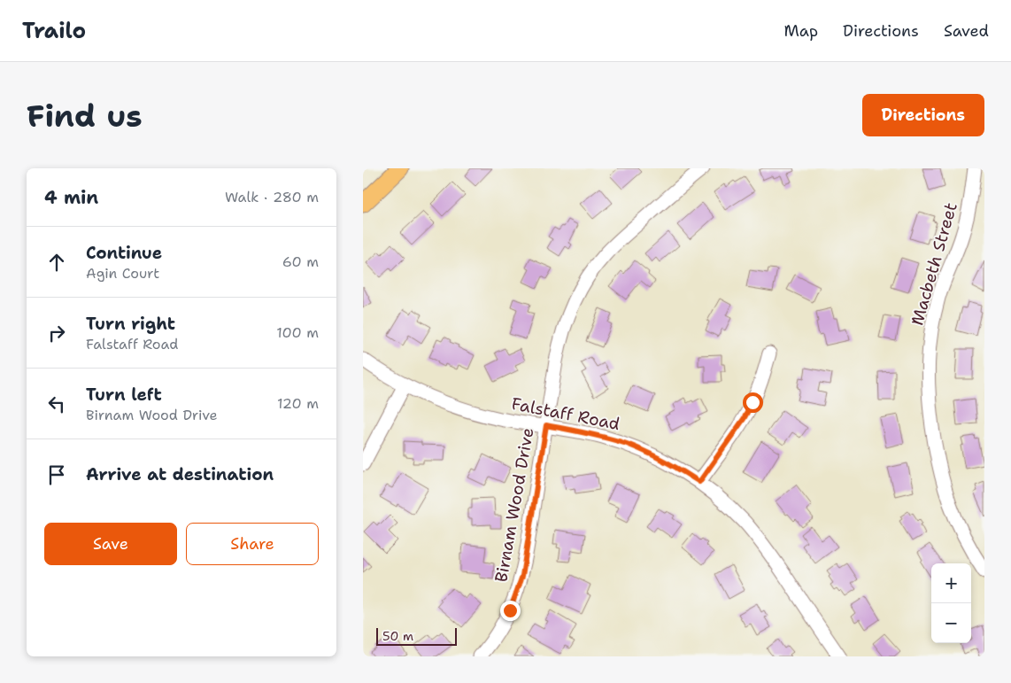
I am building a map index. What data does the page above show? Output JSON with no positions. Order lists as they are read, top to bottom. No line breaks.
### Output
{"streets":{"street":["Macbeth Street","Falstaff Road","Birnam Wood Drive"]},"crossings":[["Falstaff Road","Birnam Wood Drive"]],"scale_bar":"50 m","page":{"header":"Trailo","nav":["Map","Directions","Saved"],"buttons":["Directions",["Save","Share"]],"title":"Find us","heading":["4 min","Walk · 280 m"],"list":[["Continue","Agin Court","60 m"],["Turn right","Falstaff Road","100 m"],["Turn left","Birnam Wood Drive","120 m"],"Arrive at destination"],"map_buttons":["+","−"],"scale":"50 m"}}
